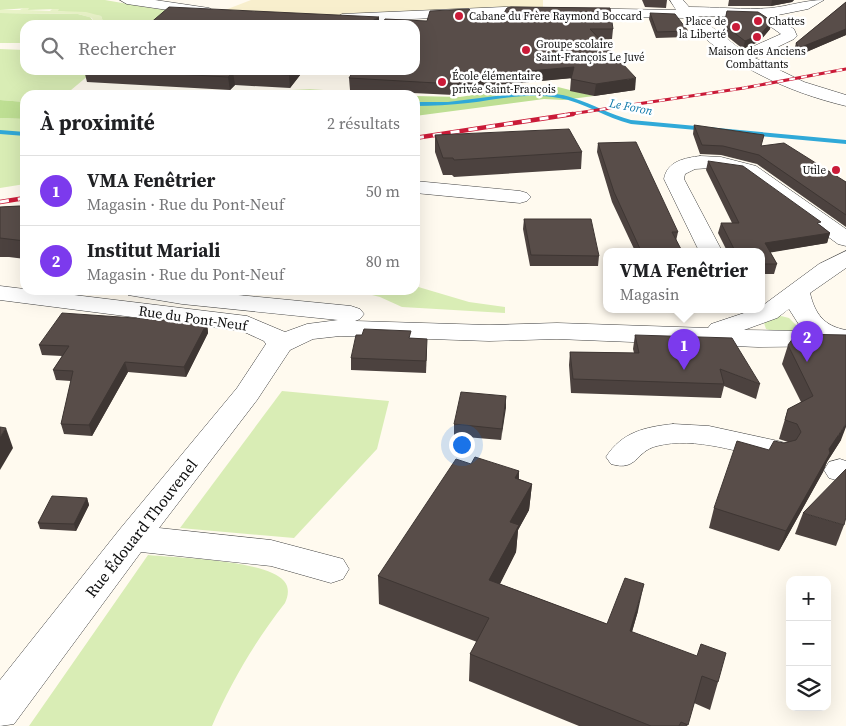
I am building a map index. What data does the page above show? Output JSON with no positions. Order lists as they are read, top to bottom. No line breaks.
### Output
{"streets":{"street":["Rue du Pont-Neuf","Rue Édouard Thouvenel"]},"crossings":[["Rue du Pont-Neuf","Rue Édouard Thouvenel"]],"water":["Le Foron"],"places":["Cabane du Frère Raymond Boccard","Chattes","Place de la Liberté","Maison des Anciens Combattants","Groupe scolaire Saint-François Le Juvé","École élémentaire privée Saint-François","Utile"],"page":{"search":"Rechercher","heading":["À proximité","2 résultats"],"list":[{"mark":"1","name":"VMA Fenêtrier","note":"Magasin · Rue du Pont-Neuf","value":"50 m"},{"mark":"2","name":"Institut Mariali","note":"Magasin · Rue du Pont-Neuf","value":"80 m"}],"popup":["VMA Fenêtrier","Magasin"],"pins":["2","1"],"map_buttons":["+","−"]}}
